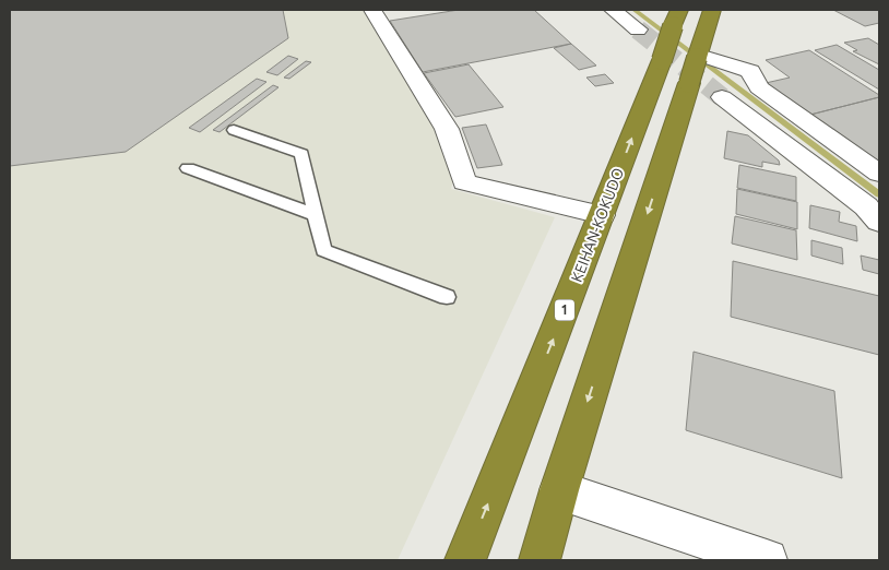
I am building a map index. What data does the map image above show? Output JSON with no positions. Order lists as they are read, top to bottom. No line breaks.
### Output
{"streets":{"highway":["KEIHAN-KOKUDO","1"]}}
